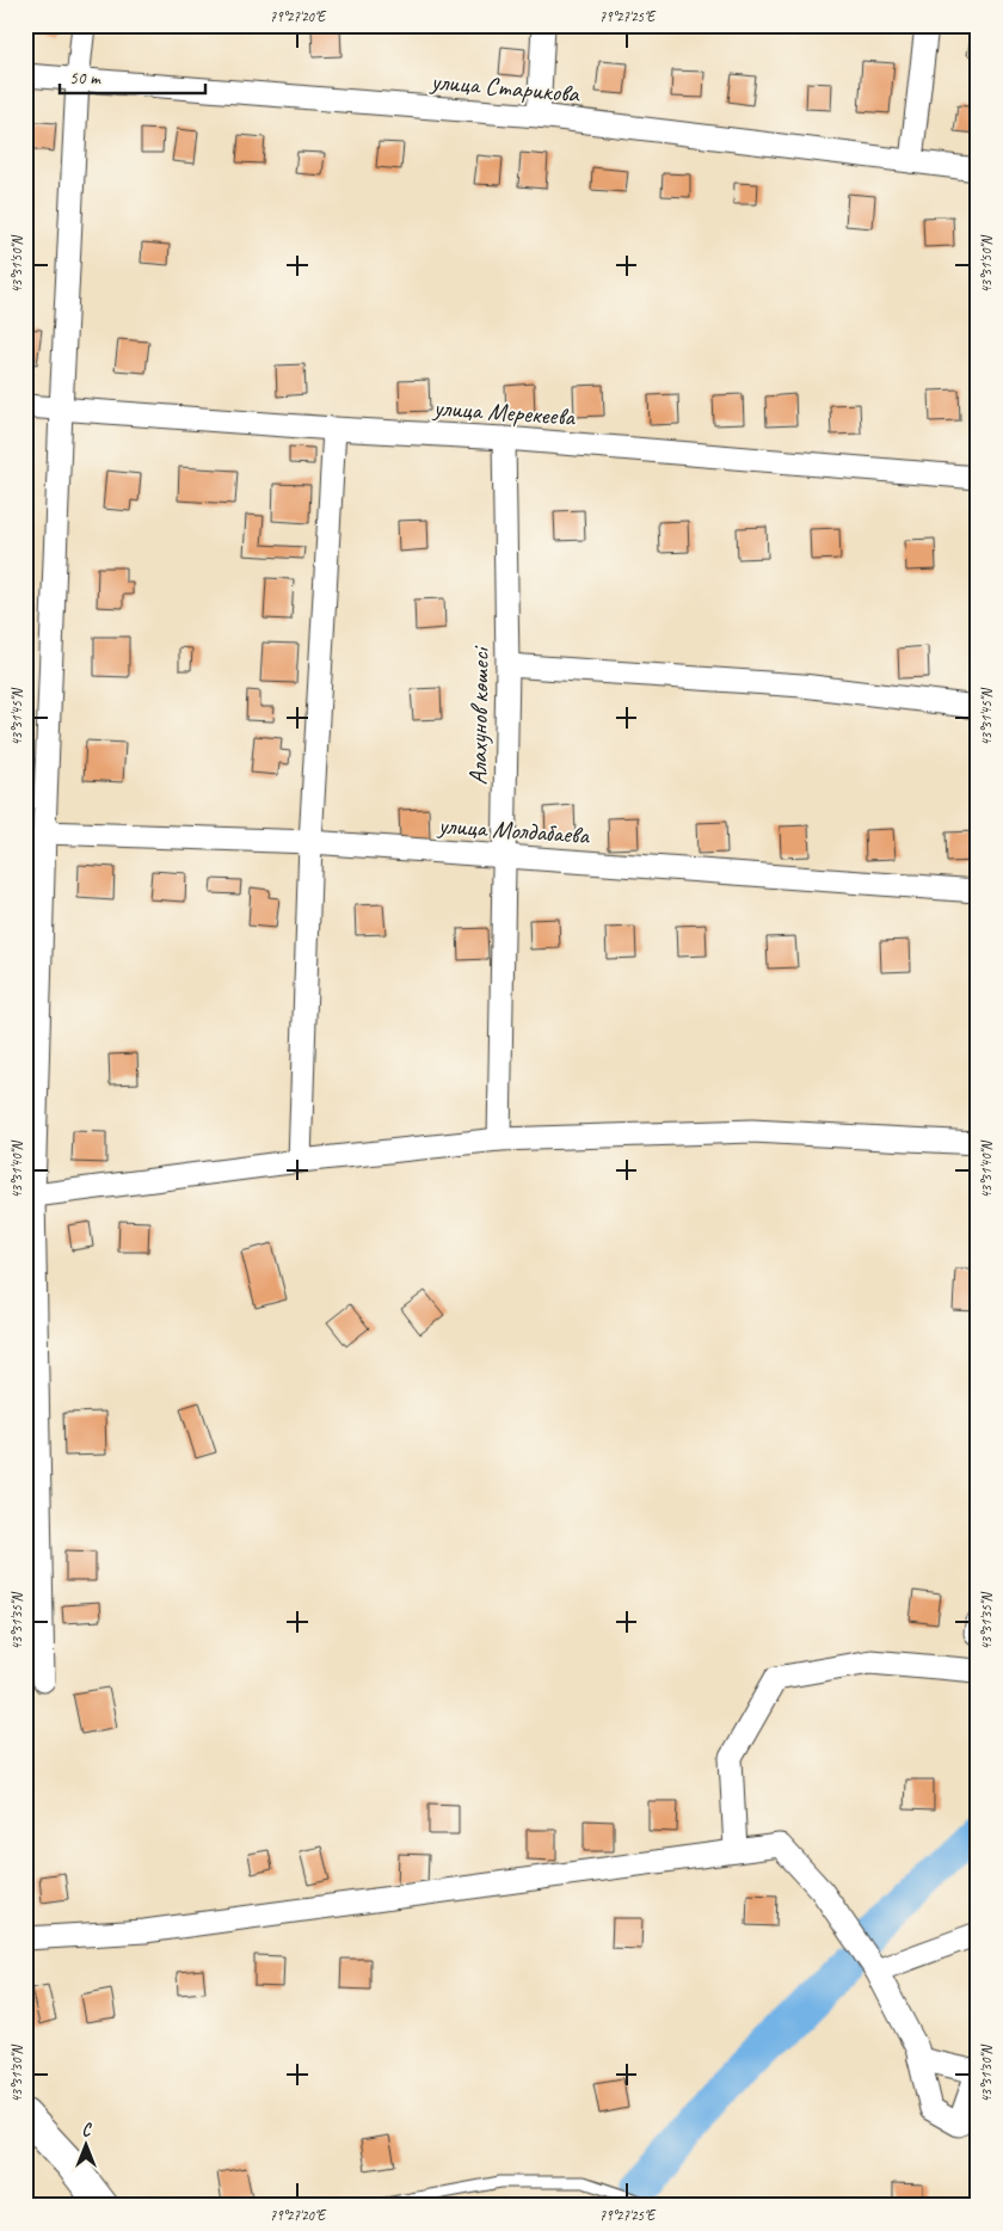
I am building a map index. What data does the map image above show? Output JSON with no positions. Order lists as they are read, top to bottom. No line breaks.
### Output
{"streets":{"street":["улица Старикова","улица Мерекеева","Алахунов көшесі","улица Молдабаева"]},"crossings":[["улица Мерекеева","Алахунов көшесі"],["Алахунов көшесі","улица Молдабаева"]],"scale_bar":"50 m","north":"top","coordinates":["79°27'20\"E","79°27'25\"E","43°31'50\"N","43°31'45\"N","43°31'40\"N","43°31'35\"N","43°31'30\"N"]}
